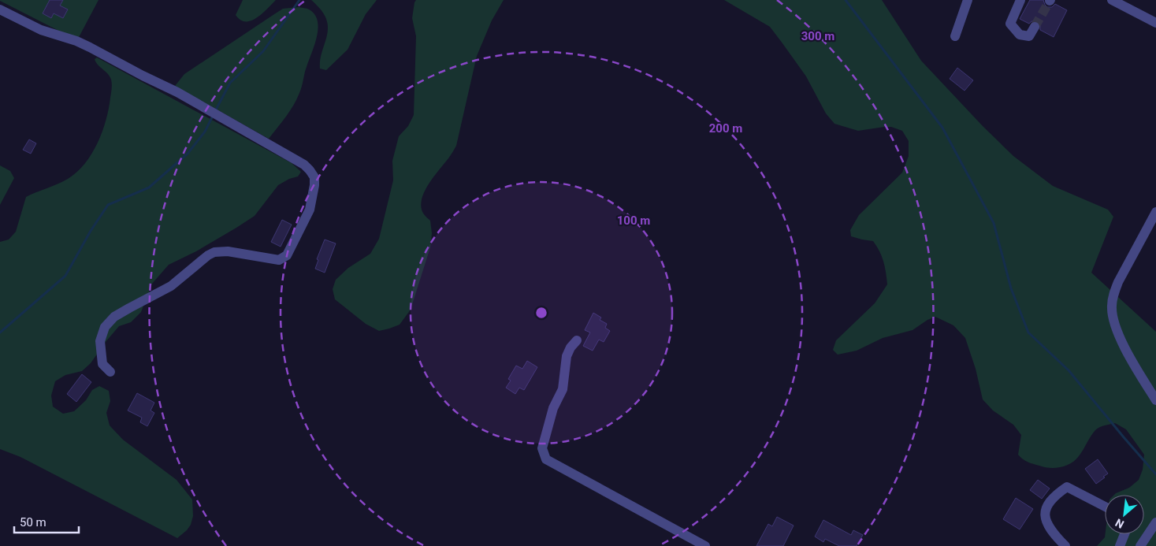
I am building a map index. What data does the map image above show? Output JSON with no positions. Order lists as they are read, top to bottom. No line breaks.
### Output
{"scale_bar":"50 m","north":"bottom left","rings":["300 m","200 m","100 m"]}
